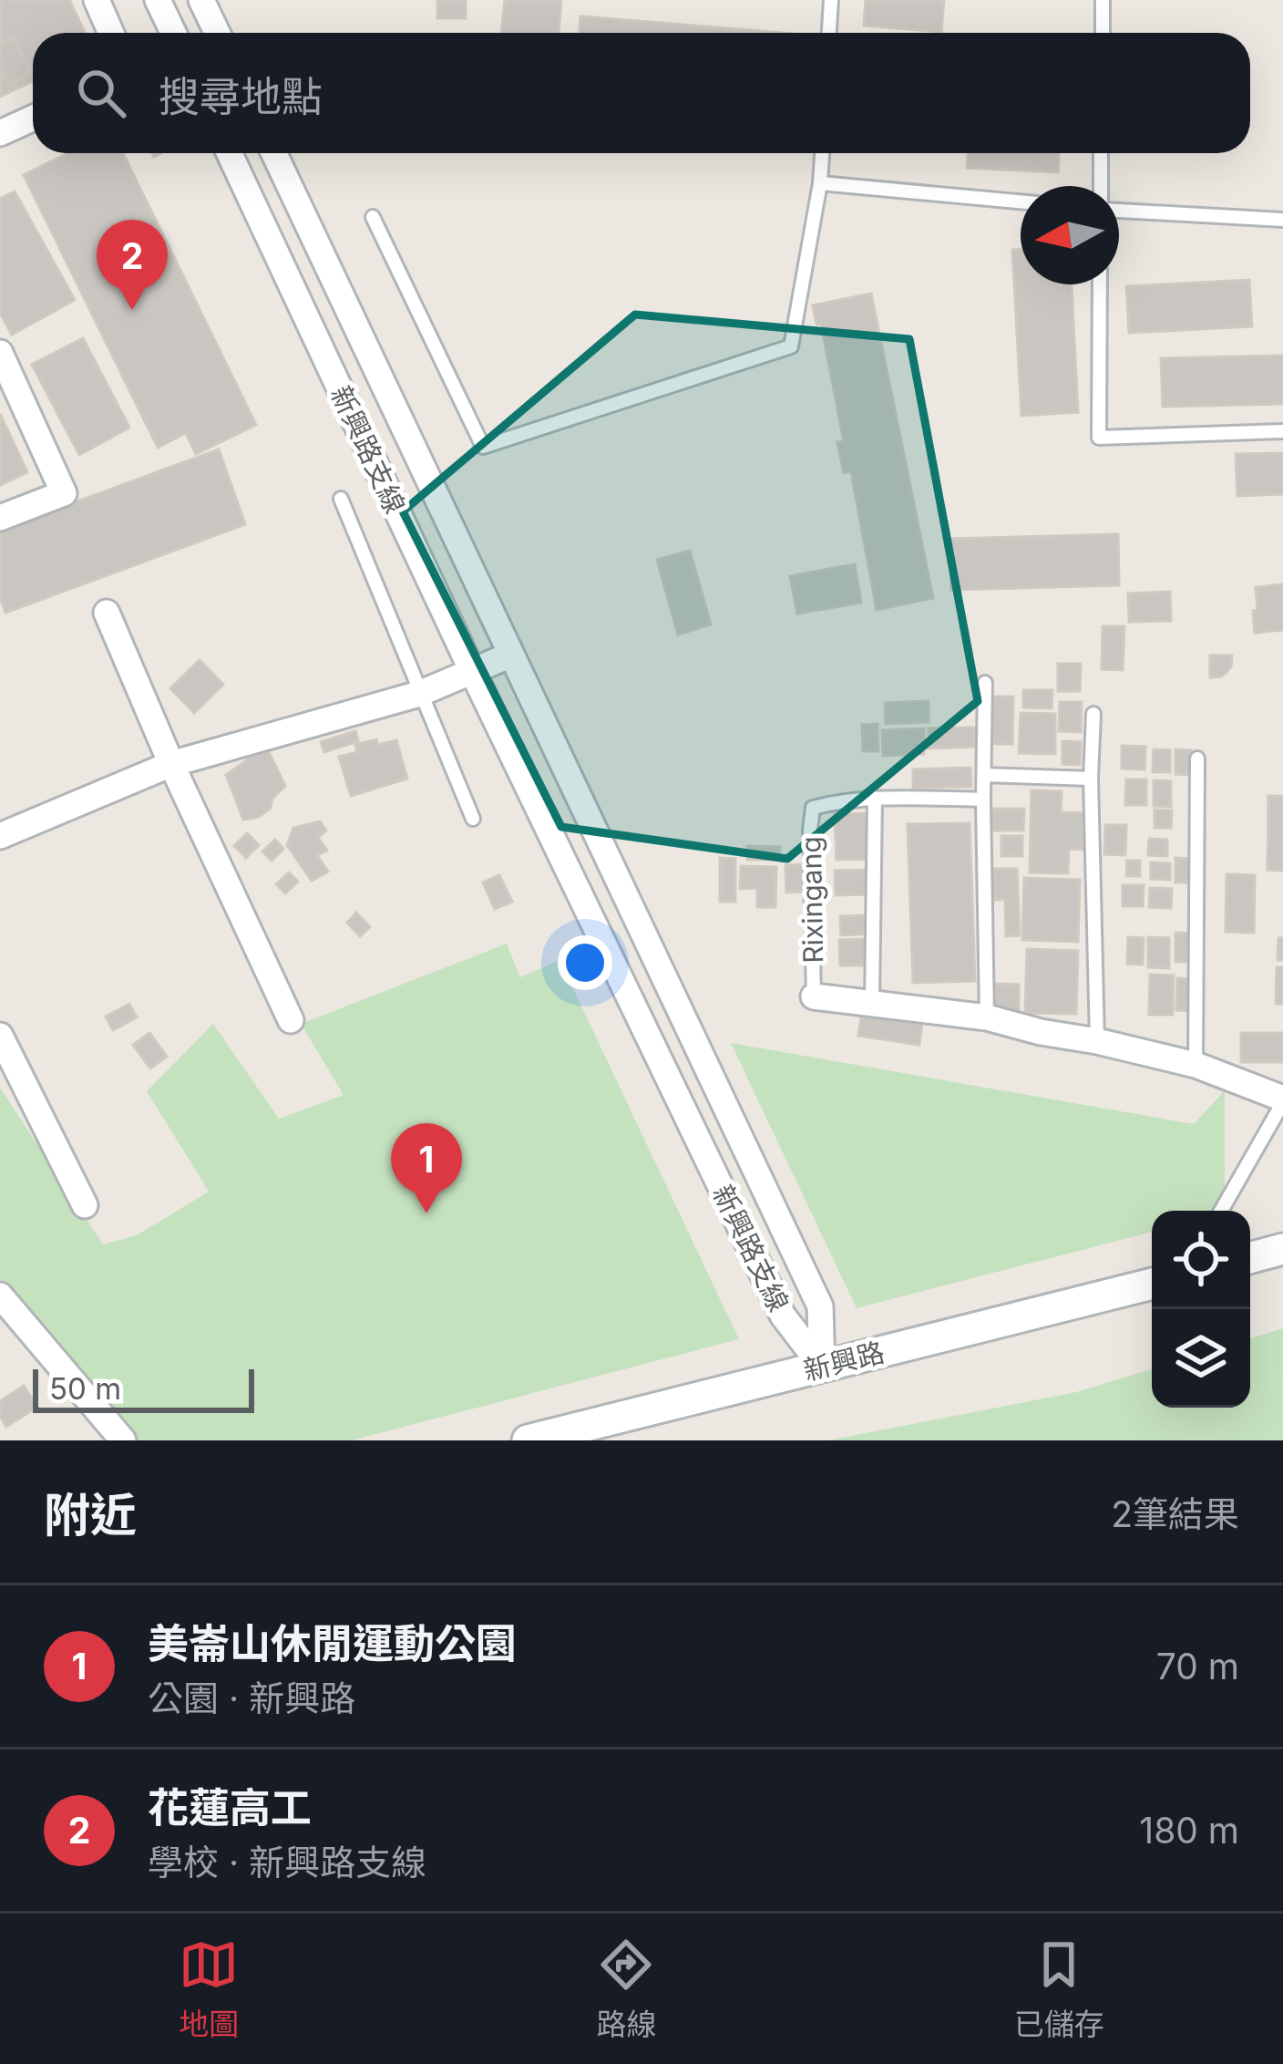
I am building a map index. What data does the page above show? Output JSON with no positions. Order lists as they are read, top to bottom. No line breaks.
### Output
{"streets":{"street":["新興路支線","Rixingang","新興路"]},"crossings":[["新興路支線","新興路"]],"scale_bar":"50 m","north":"left","page":{"search":"搜尋地點","pins":["2","1"],"scale":"50 m","heading":["附近","2筆結果"],"list":[{"mark":"1","name":"美崙山休閒運動公園","note":"公園 · 新興路","value":"70 m"},{"mark":"2","name":"花蓮高工","note":"學校 · 新興路支線","value":"180 m"}],"nav":["地圖","路線","已儲存"]}}
